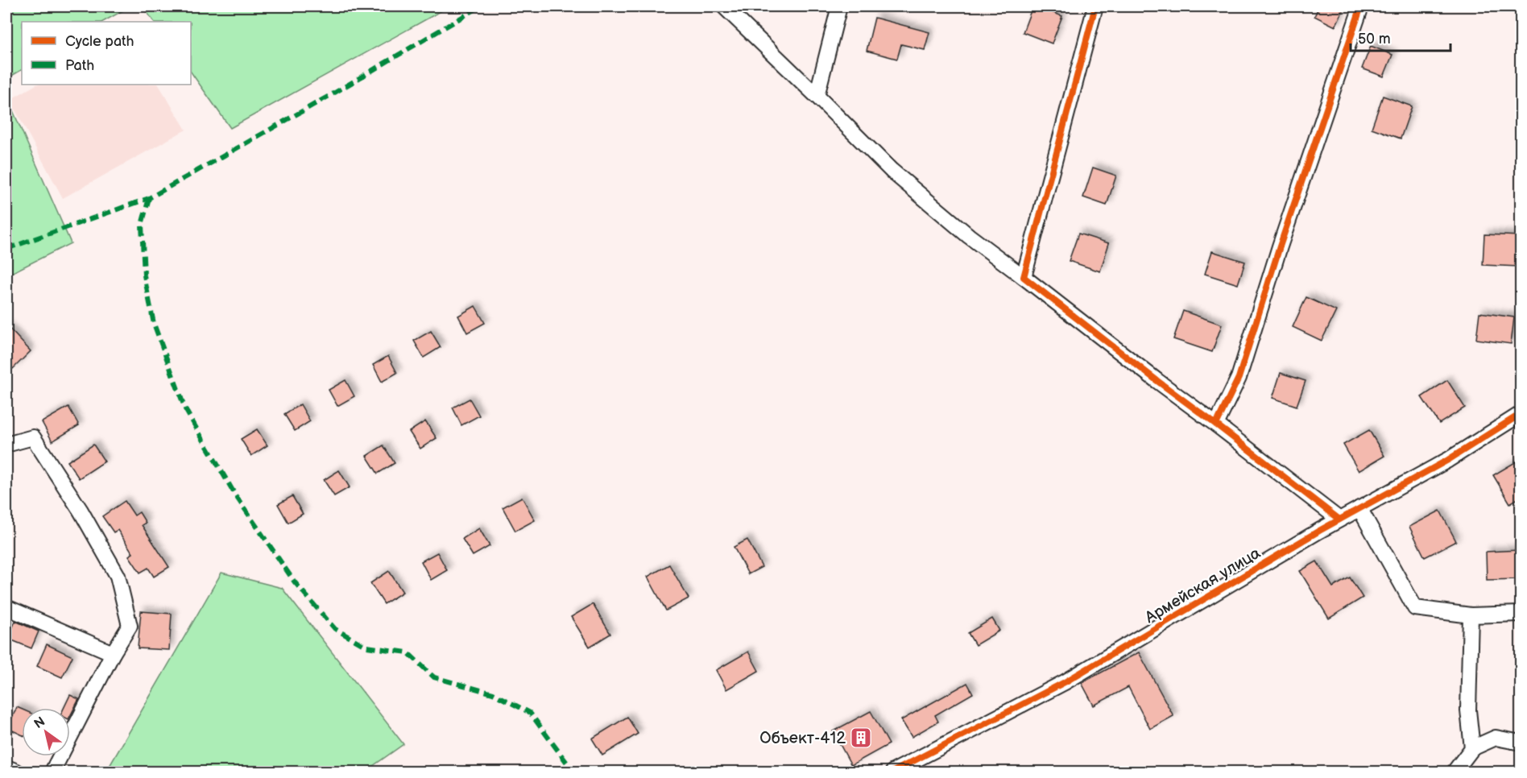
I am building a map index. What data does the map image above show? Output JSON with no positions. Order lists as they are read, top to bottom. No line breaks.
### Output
{"streets":{"street":["Армейская улица"]},"places":{"building":["Объект-412"]},"legend":["Cycle path","Path"],"scale_bar":"50 m","north":"top left"}
